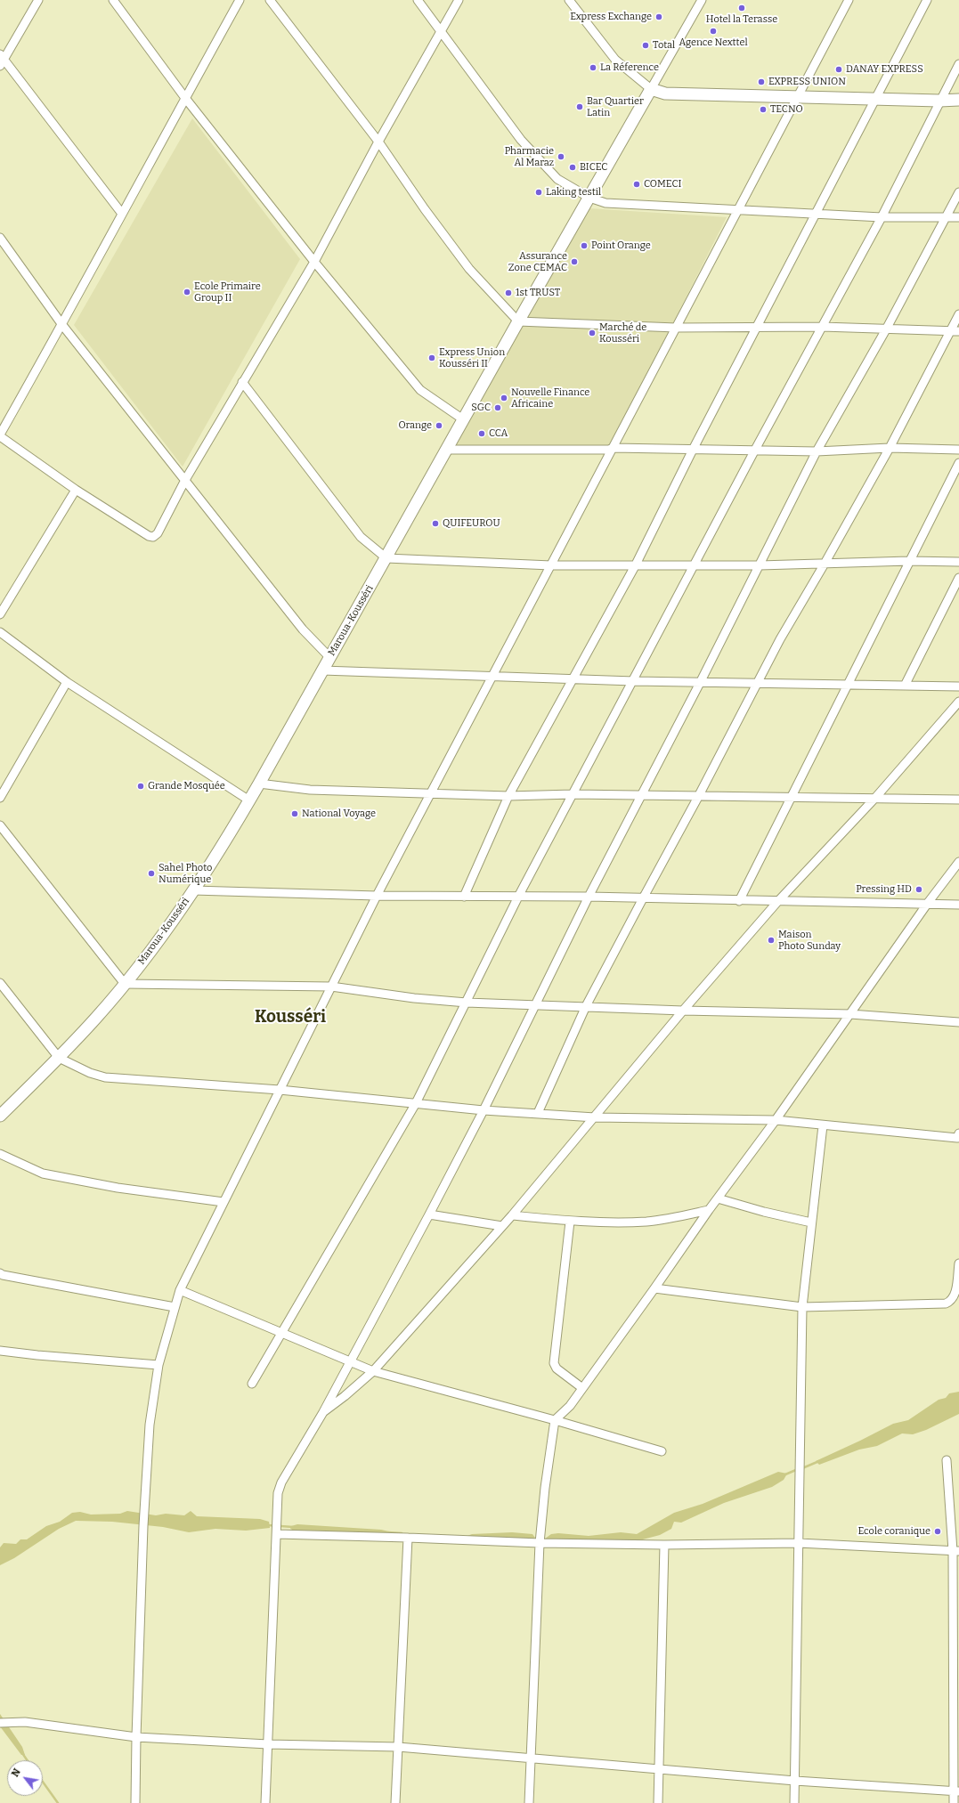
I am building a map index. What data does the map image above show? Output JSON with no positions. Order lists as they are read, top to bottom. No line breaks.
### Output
{"streets":{"highway":["Maroua-Kousséri"]},"districts":["Kousséri"],"places":["Hotel la Terasse","Express Exchange","Agence Nexttel","Total","La Réference","DANAY EXPRESS","EXPRESS UNION","Bar Quartier Latin","TECNO","Pharmacie Al Maraz","BICEC","COMECI","Laking testil","Point Orange","Assurance Zone CEMAC","Ecole Primaire Group II","1st TRUST","Marché de Kousséri","Express Union Kousséri II","Nouvelle Finance Africaine","SGC","Orange","CCA","QUIFEUROU","Grande Mosquée","National Voyage","Sahel Photo Numérique","Pressing HD","Maison Photo Sunday","Ecole coranique"],"north":"top left"}
